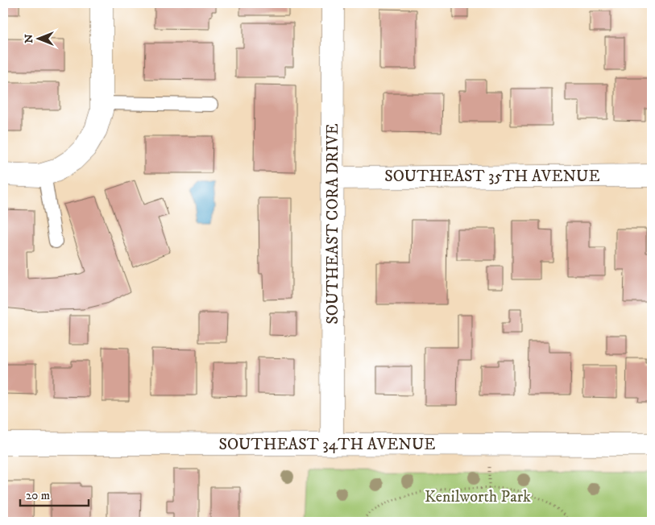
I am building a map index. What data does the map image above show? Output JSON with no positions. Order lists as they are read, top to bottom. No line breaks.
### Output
{"streets":{"street":["SOUTHEAST 35TH AVENUE","SOUTHEAST CORA DRIVE","SOUTHEAST 34TH AVENUE"]},"crossings":[["SOUTHEAST 35TH AVENUE","SOUTHEAST CORA DRIVE"],["SOUTHEAST CORA DRIVE","SOUTHEAST 34TH AVENUE"]],"parks":["Kenilworth Park"],"scale_bar":"20 m","north":"left"}
